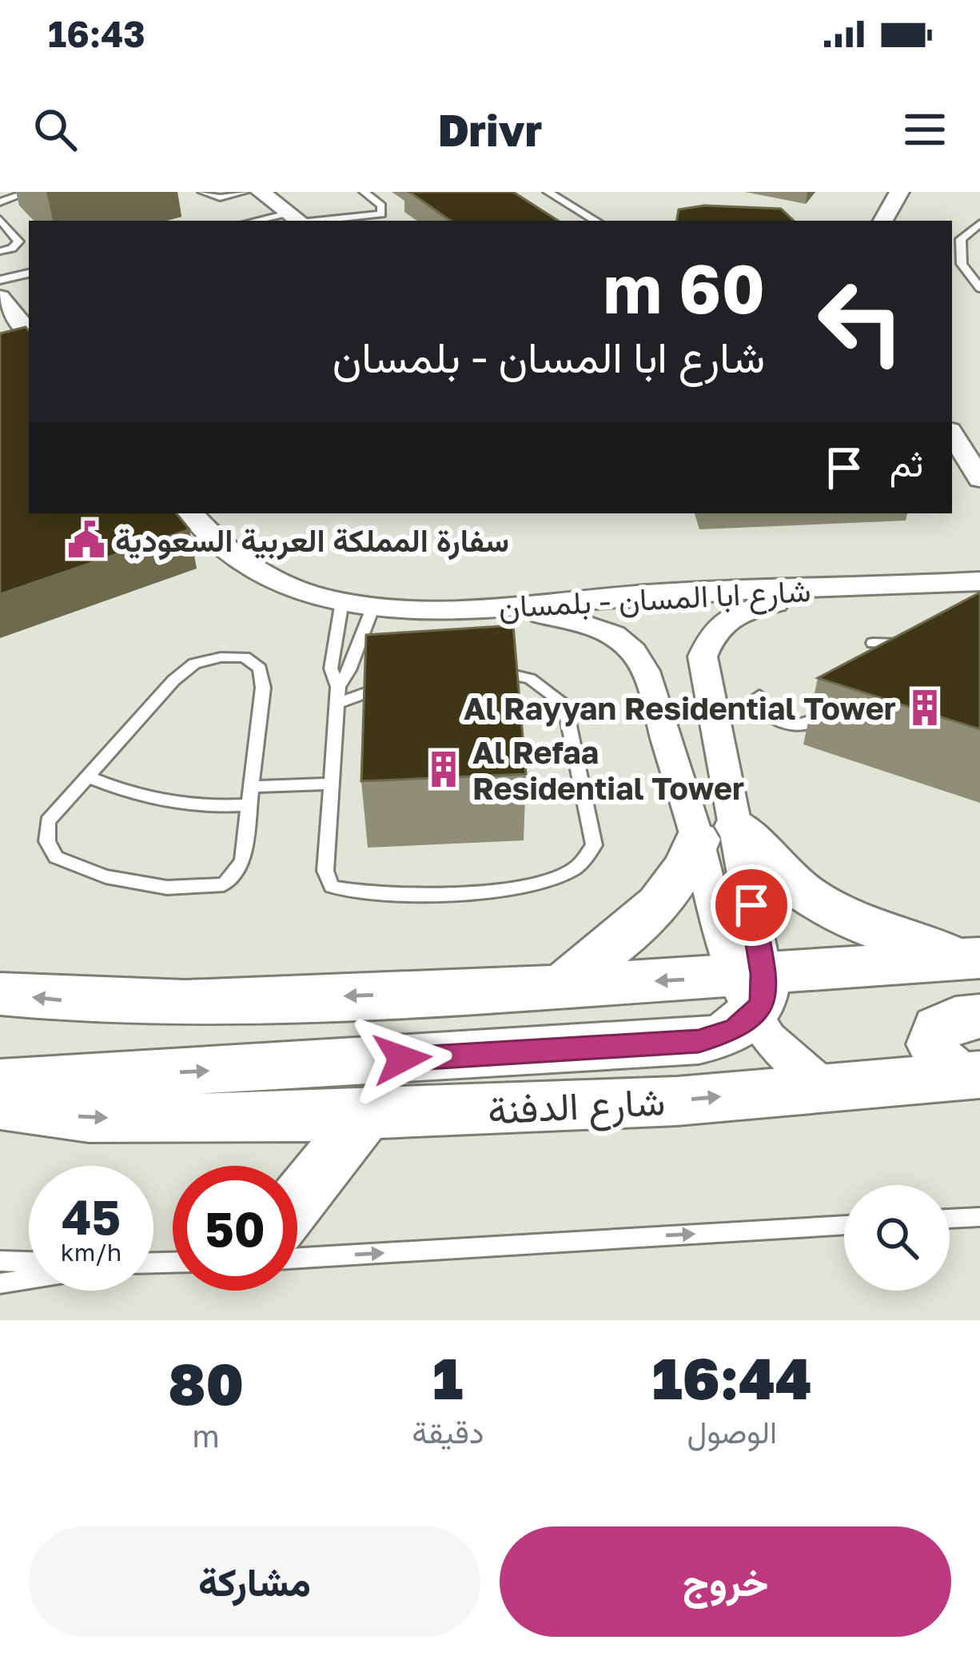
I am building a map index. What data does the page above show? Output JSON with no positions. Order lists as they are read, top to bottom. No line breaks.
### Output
{"streets":{"main road":["شارع الدفنة"],"street":["شارع ابا المسان - بلمسان"]},"crossings":[["شارع ابا المسان - بلمسان","شارع الدفنة"]],"places":{"public building":["سفارة المملكة العربية السعودية"],"building":["Al Rayyan Residential Tower","Al Refaa Residential Tower"]},"page":{"status":"16:43","header":"Drivr","turn":["60 m","شارع ابا المسان - بلمسان"],"then":"ثم","speed":"45 km/h","limit":"50","eta":["16:44","الوصول","1","دقيقة","80","m"],"buttons":["خروج","مشاركة"]}}
